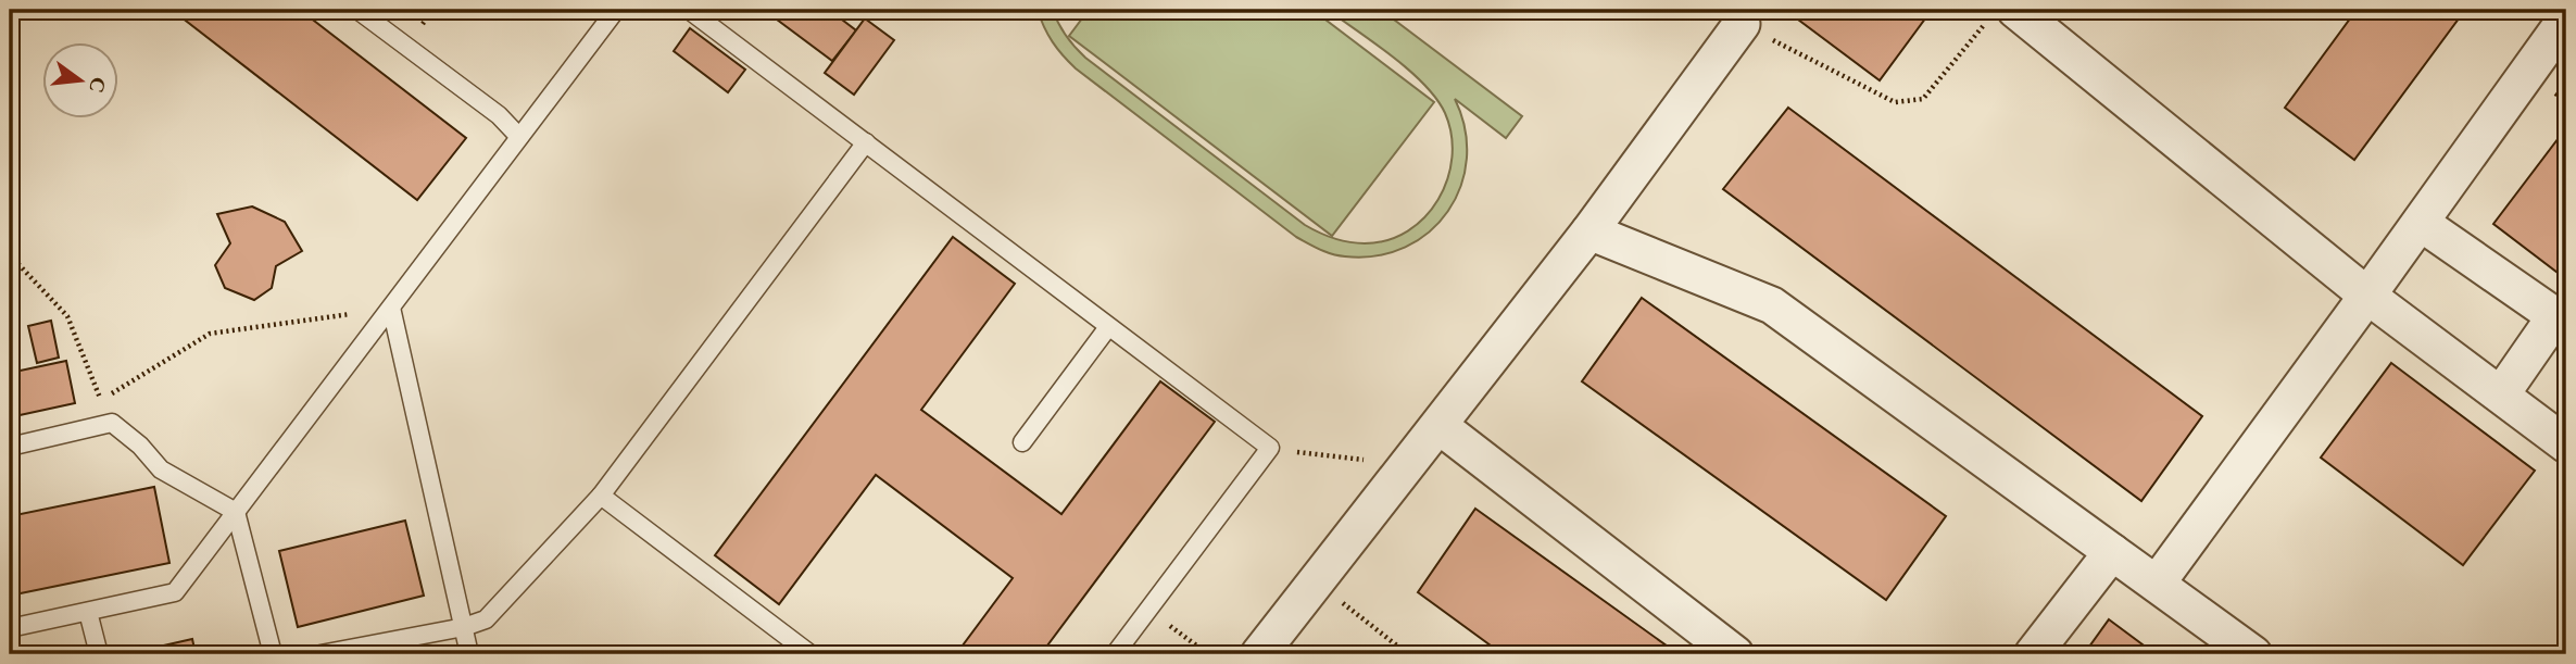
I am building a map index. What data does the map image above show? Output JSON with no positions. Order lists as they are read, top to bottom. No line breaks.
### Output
{"north":"right"}
